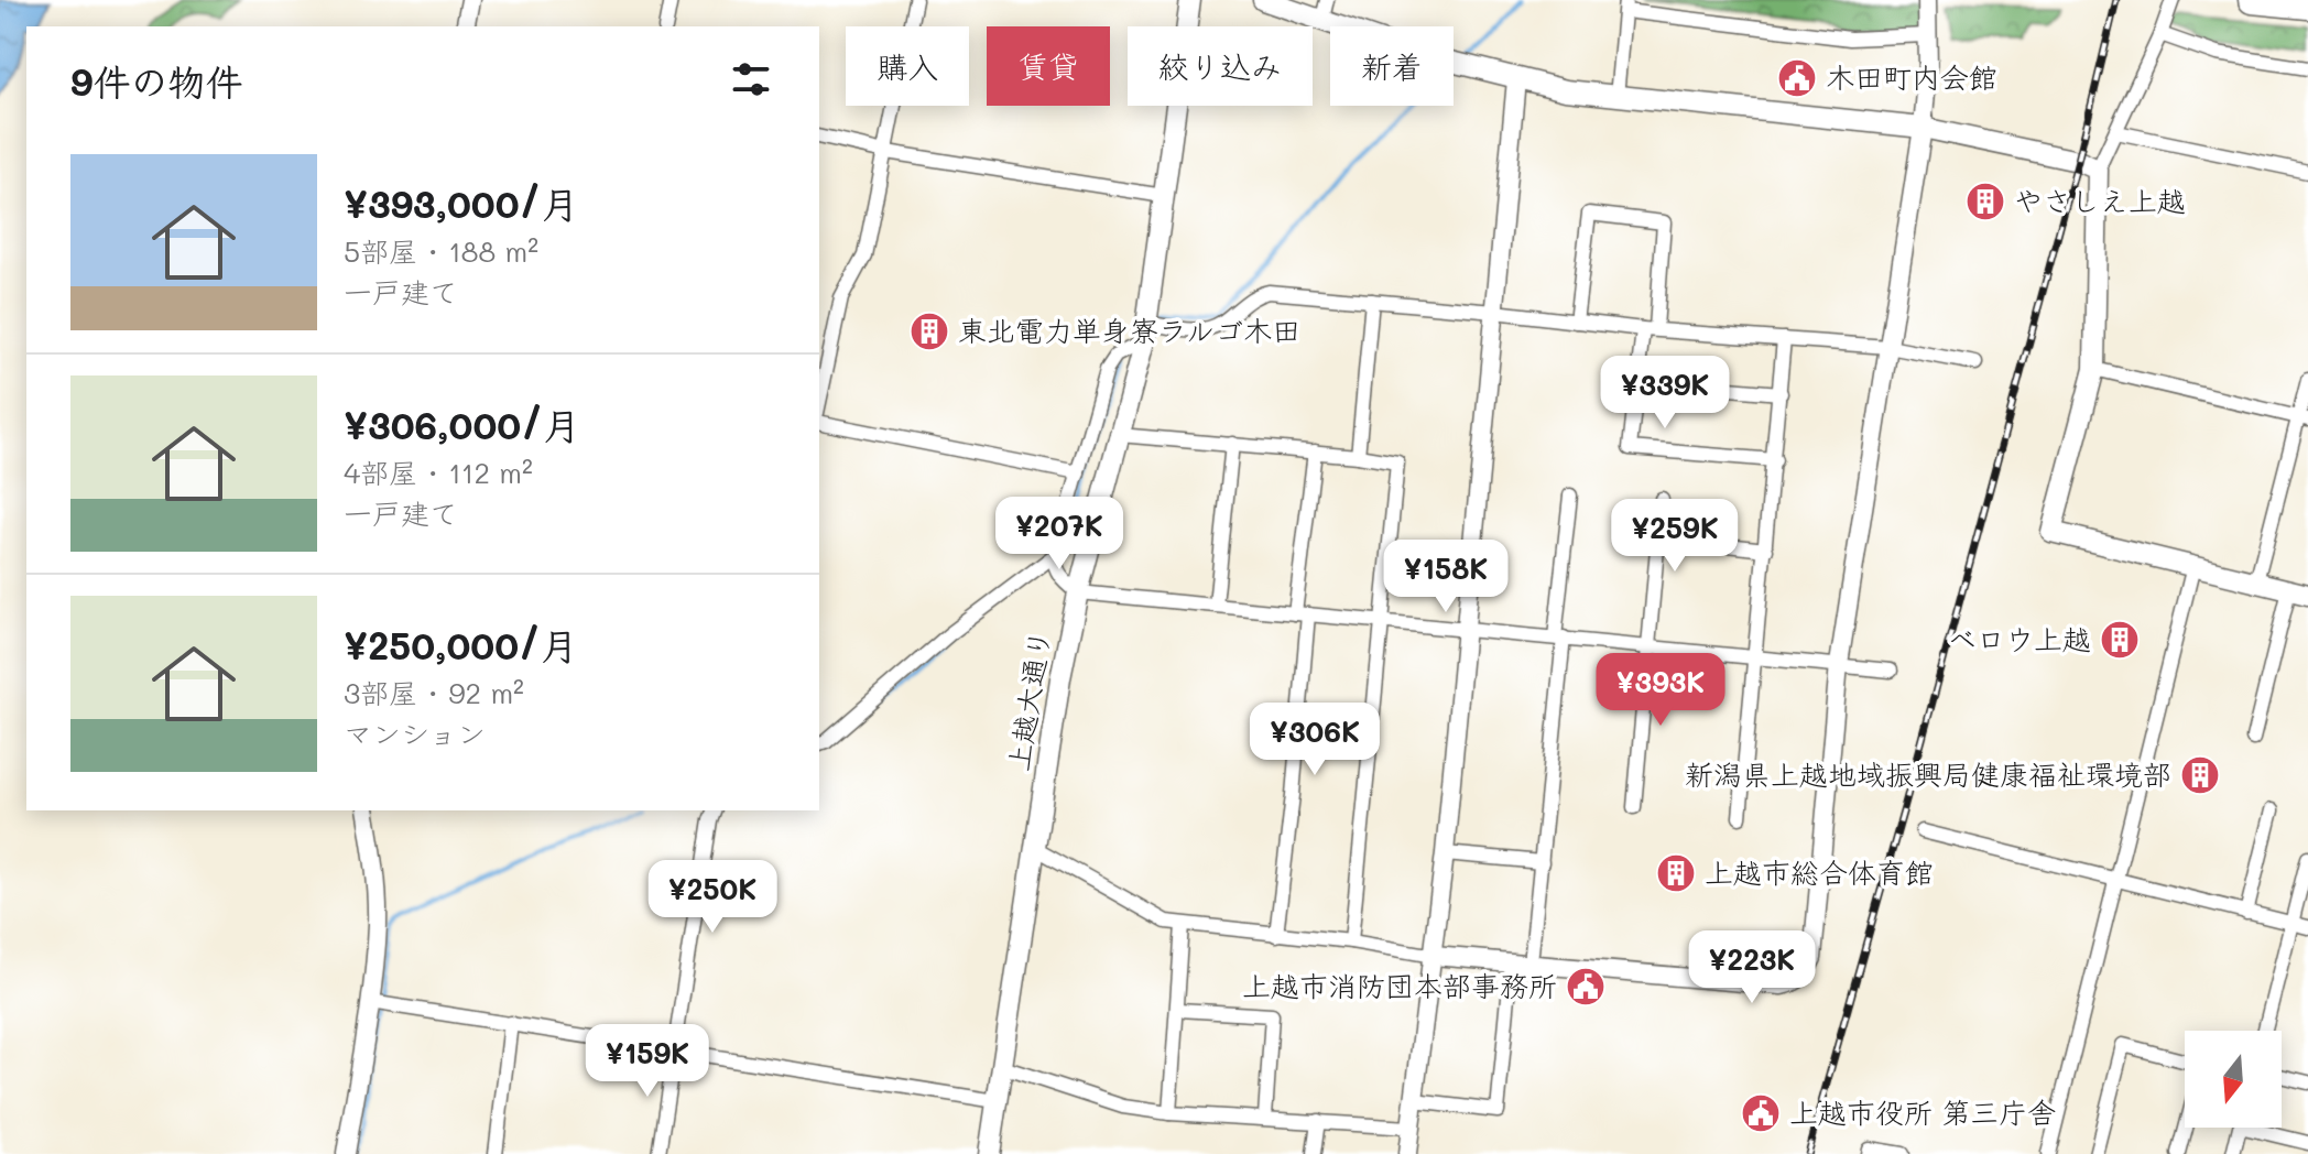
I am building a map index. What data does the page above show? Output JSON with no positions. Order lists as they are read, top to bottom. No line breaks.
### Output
{"streets":{"main road":["上越大通り"]},"places":{"public building":["木田町内会館","上越市消防団本部事務所","上越市役所 第三庁舎"],"building":["やさしえ上越","東北電力単身寮ラルゴ木田","ベロウ上越","新潟県上越地域振興局健康福祉環境部","上越市総合体育館"]},"north":"bottom","page":{"chip":["購入","賃貸","絞り込み","新着"],"heading":"9件の物件","list":[{"name":"¥393,000/月","note":"5部屋 · 188 m² · 一戸建て"},{"name":"¥306,000/月","note":"4部屋 · 112 m² · 一戸建て"},{"name":"¥250,000/月","note":"3部屋 · 92 m² · マンション"}],"price":["¥339K","¥207K","¥259K","¥158K","¥393K","¥306K","¥250K","¥223K","¥159K"]}}
